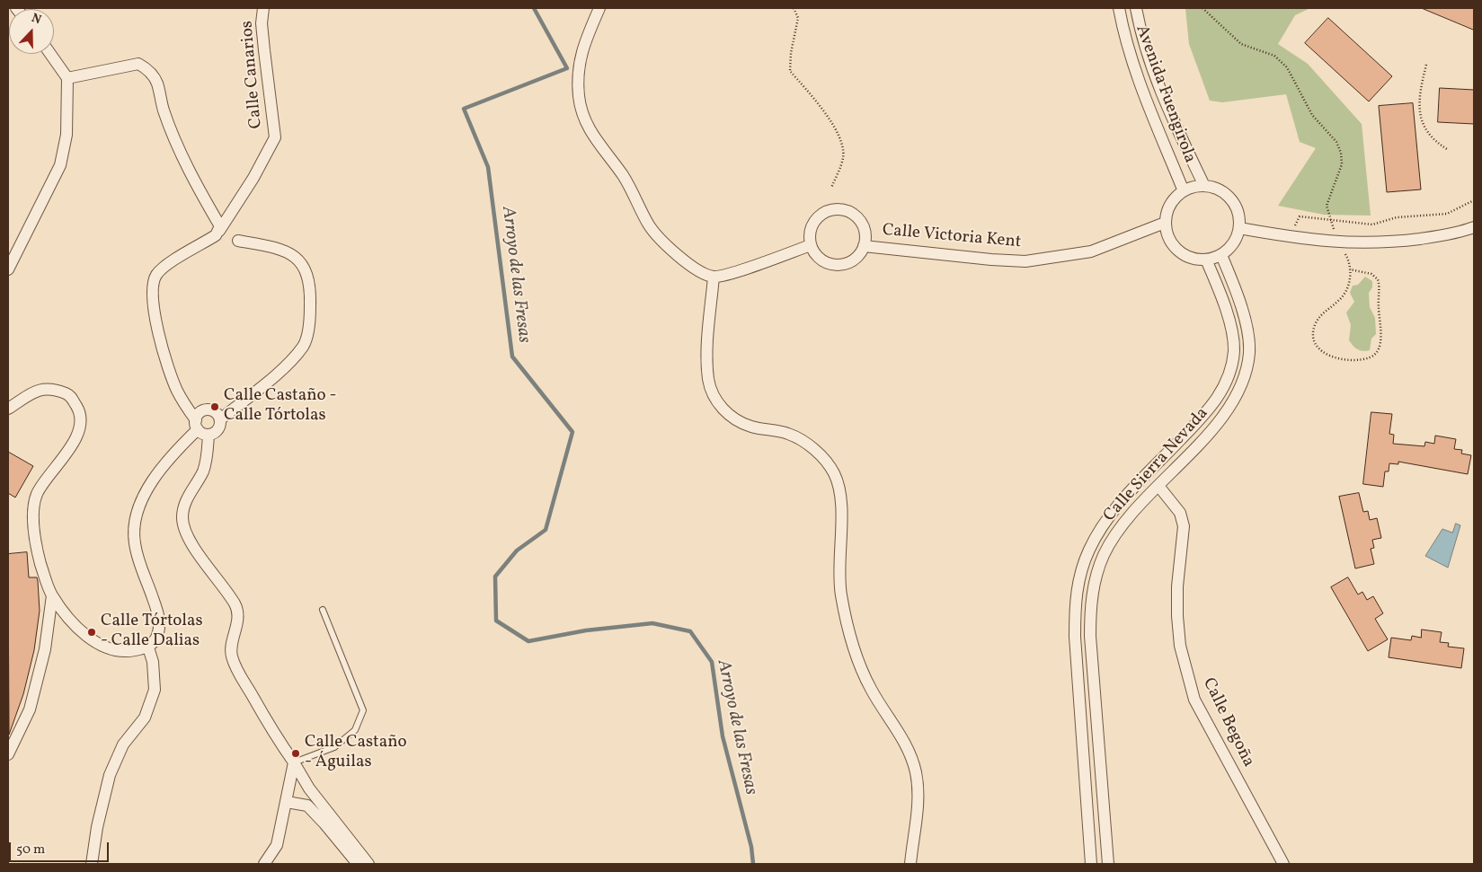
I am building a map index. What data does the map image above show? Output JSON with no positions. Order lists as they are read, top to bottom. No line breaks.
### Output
{"streets":{"street":["Calle Canarios","Avenida Fuengirola","Calle Victoria Kent","Calle Sierra Nevada","Calle Begoña"]},"crossings":[["Avenida Fuengirola","Calle Victoria Kent"],["Avenida Fuengirola","Calle Sierra Nevada"],["Calle Victoria Kent","Calle Sierra Nevada"],["Calle Sierra Nevada","Calle Begoña"]],"water":["Arroyo de las Fresas"],"places":["Calle Castaño - Calle Tórtolas","Calle Tórtolas - Calle Dalias","Calle Castaño - Águilas"],"scale_bar":"50 m","north":"top"}
